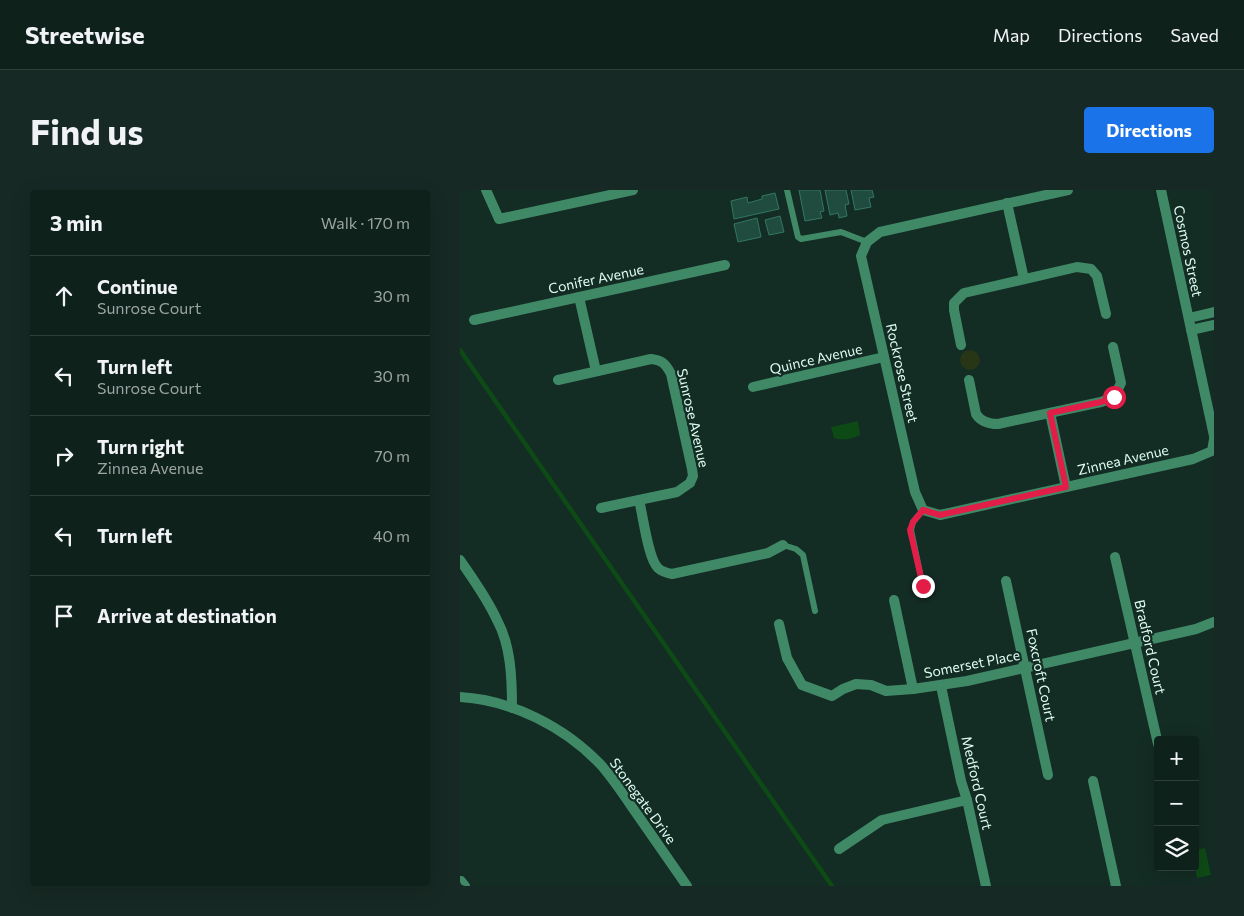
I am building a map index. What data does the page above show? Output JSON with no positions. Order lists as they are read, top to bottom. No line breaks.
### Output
{"streets":{"street":["Cosmos Street","Conifer Avenue","Quince Avenue","Rockrose Street","Sunrose Avenue","Zinnea Avenue","Bradford Court","Somerset Place","Foxcroft Court","Medford Court","Stonegate Drive"]},"crossings":[["Cosmos Street","Zinnea Avenue"],["Quince Avenue","Rockrose Street"],["Rockrose Street","Zinnea Avenue"],["Bradford Court","Somerset Place"],["Somerset Place","Foxcroft Court"],["Somerset Place","Medford Court"]],"page":{"header":"Streetwise","nav":["Map","Directions","Saved"],"buttons":"Directions","title":"Find us","heading":["3 min","Walk · 170 m"],"list":[["Continue","Sunrose Court","30 m"],["Turn left","Sunrose Court","30 m"],["Turn right","Zinnea Avenue","70 m"],["Turn left","40 m"],"Arrive at destination"],"map_buttons":["+","−"]}}
